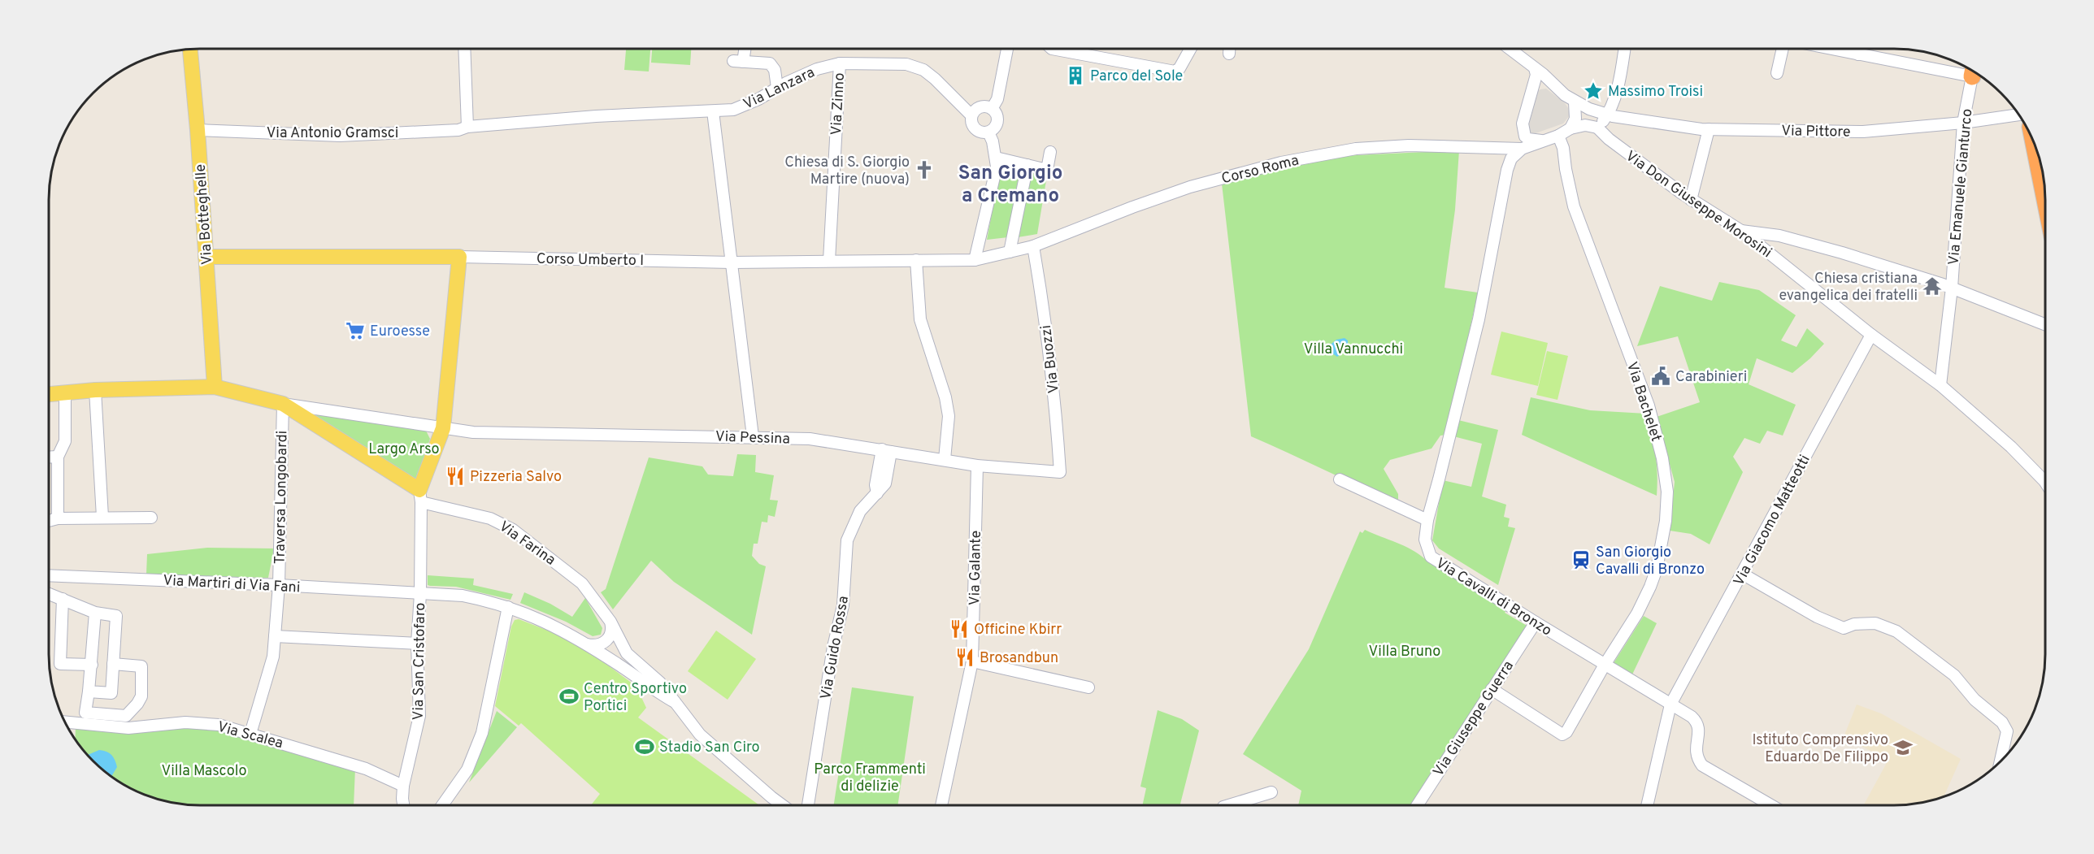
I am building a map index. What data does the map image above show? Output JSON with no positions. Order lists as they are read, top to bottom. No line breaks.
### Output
{"streets":{"main road":["Via Botteghelle","Corso Umberto I"],"street":["Via Lanzara","Via Zinno","Via Pittore","Via Antonio Gramsci","Corso Roma","Via Emanuele Gianturco","Via Don Giuseppe Morosini","Via Buozzi","Via Bachelet","Via Pessina","Traversa Longobardi","Via Giacomo Matteotti","Via Farina","Via Galante","Via Martiri di Via Fani","Via Cavalli di Bronzo","Via Guido Rossa","Via San Cristofaro","Via Giuseppe Guerra","Via Scalea"]},"crossings":[["Via Lanzara","Via Zinno"],["Via Lanzara","Via Antonio Gramsci"],["Via Zinno","Corso Umberto I"],["Via Pittore","Via Emanuele Gianturco"],["Via Pittore","Via Bachelet"],["Via Antonio Gramsci","Via Botteghelle"],["Corso Roma","Corso Umberto I"],["Corso Roma","Via Buozzi"],["Corso Roma","Via Cavalli di Bronzo"],["Via Emanuele Gianturco","Via Don Giuseppe Morosini"],["Via Don Giuseppe Morosini","Via Giacomo Matteotti"],["Via Botteghelle","Corso Umberto I"],["Via Buozzi","Via Pessina"],["Via Bachelet","Via Cavalli di Bronzo"],["Via Bachelet","Via Giuseppe Guerra"],["Via Pessina","Via Galante"],["Via Pessina","Via Guido Rossa"],["Traversa Longobardi","Via Martiri di Via Fani"],["Traversa Longobardi","Via Scalea"],["Via Giacomo Matteotti","Via Cavalli di Bronzo"],["Via Farina","Via Martiri di Via Fani"],["Via Farina","Via San Cristofaro"],["Via Martiri di Via Fani","Via San Cristofaro"],["Via Cavalli di Bronzo","Via Giuseppe Guerra"],["Via San Cristofaro","Via Scalea"]],"districts":["San Giorgio a Cremano"],"parks":["Villa Vannucchi","Largo Arso","Villa Bruno","Parco Frammenti di delizie","Villa Mascolo"],"places":{"building":["Parco del Sole"],"place":["Massimo Troisi"],"church":["Chiesa di S. Giorgio Martire (nuova)"],"temple":["Chiesa cristiana evangelica dei fratelli"],"supermarket":["Euroesse"],"public building":["Carabinieri"],"restaurant":["Pizzeria Salvo","Officine Kbirr","Brosandbun"],"station":["San Giorgio Cavalli di Bronzo"],"sports":["Centro Sportivo Portici","Stadio San Ciro"],"school or university":["Istituto Comprensivo Eduardo De Filippo"]}}
